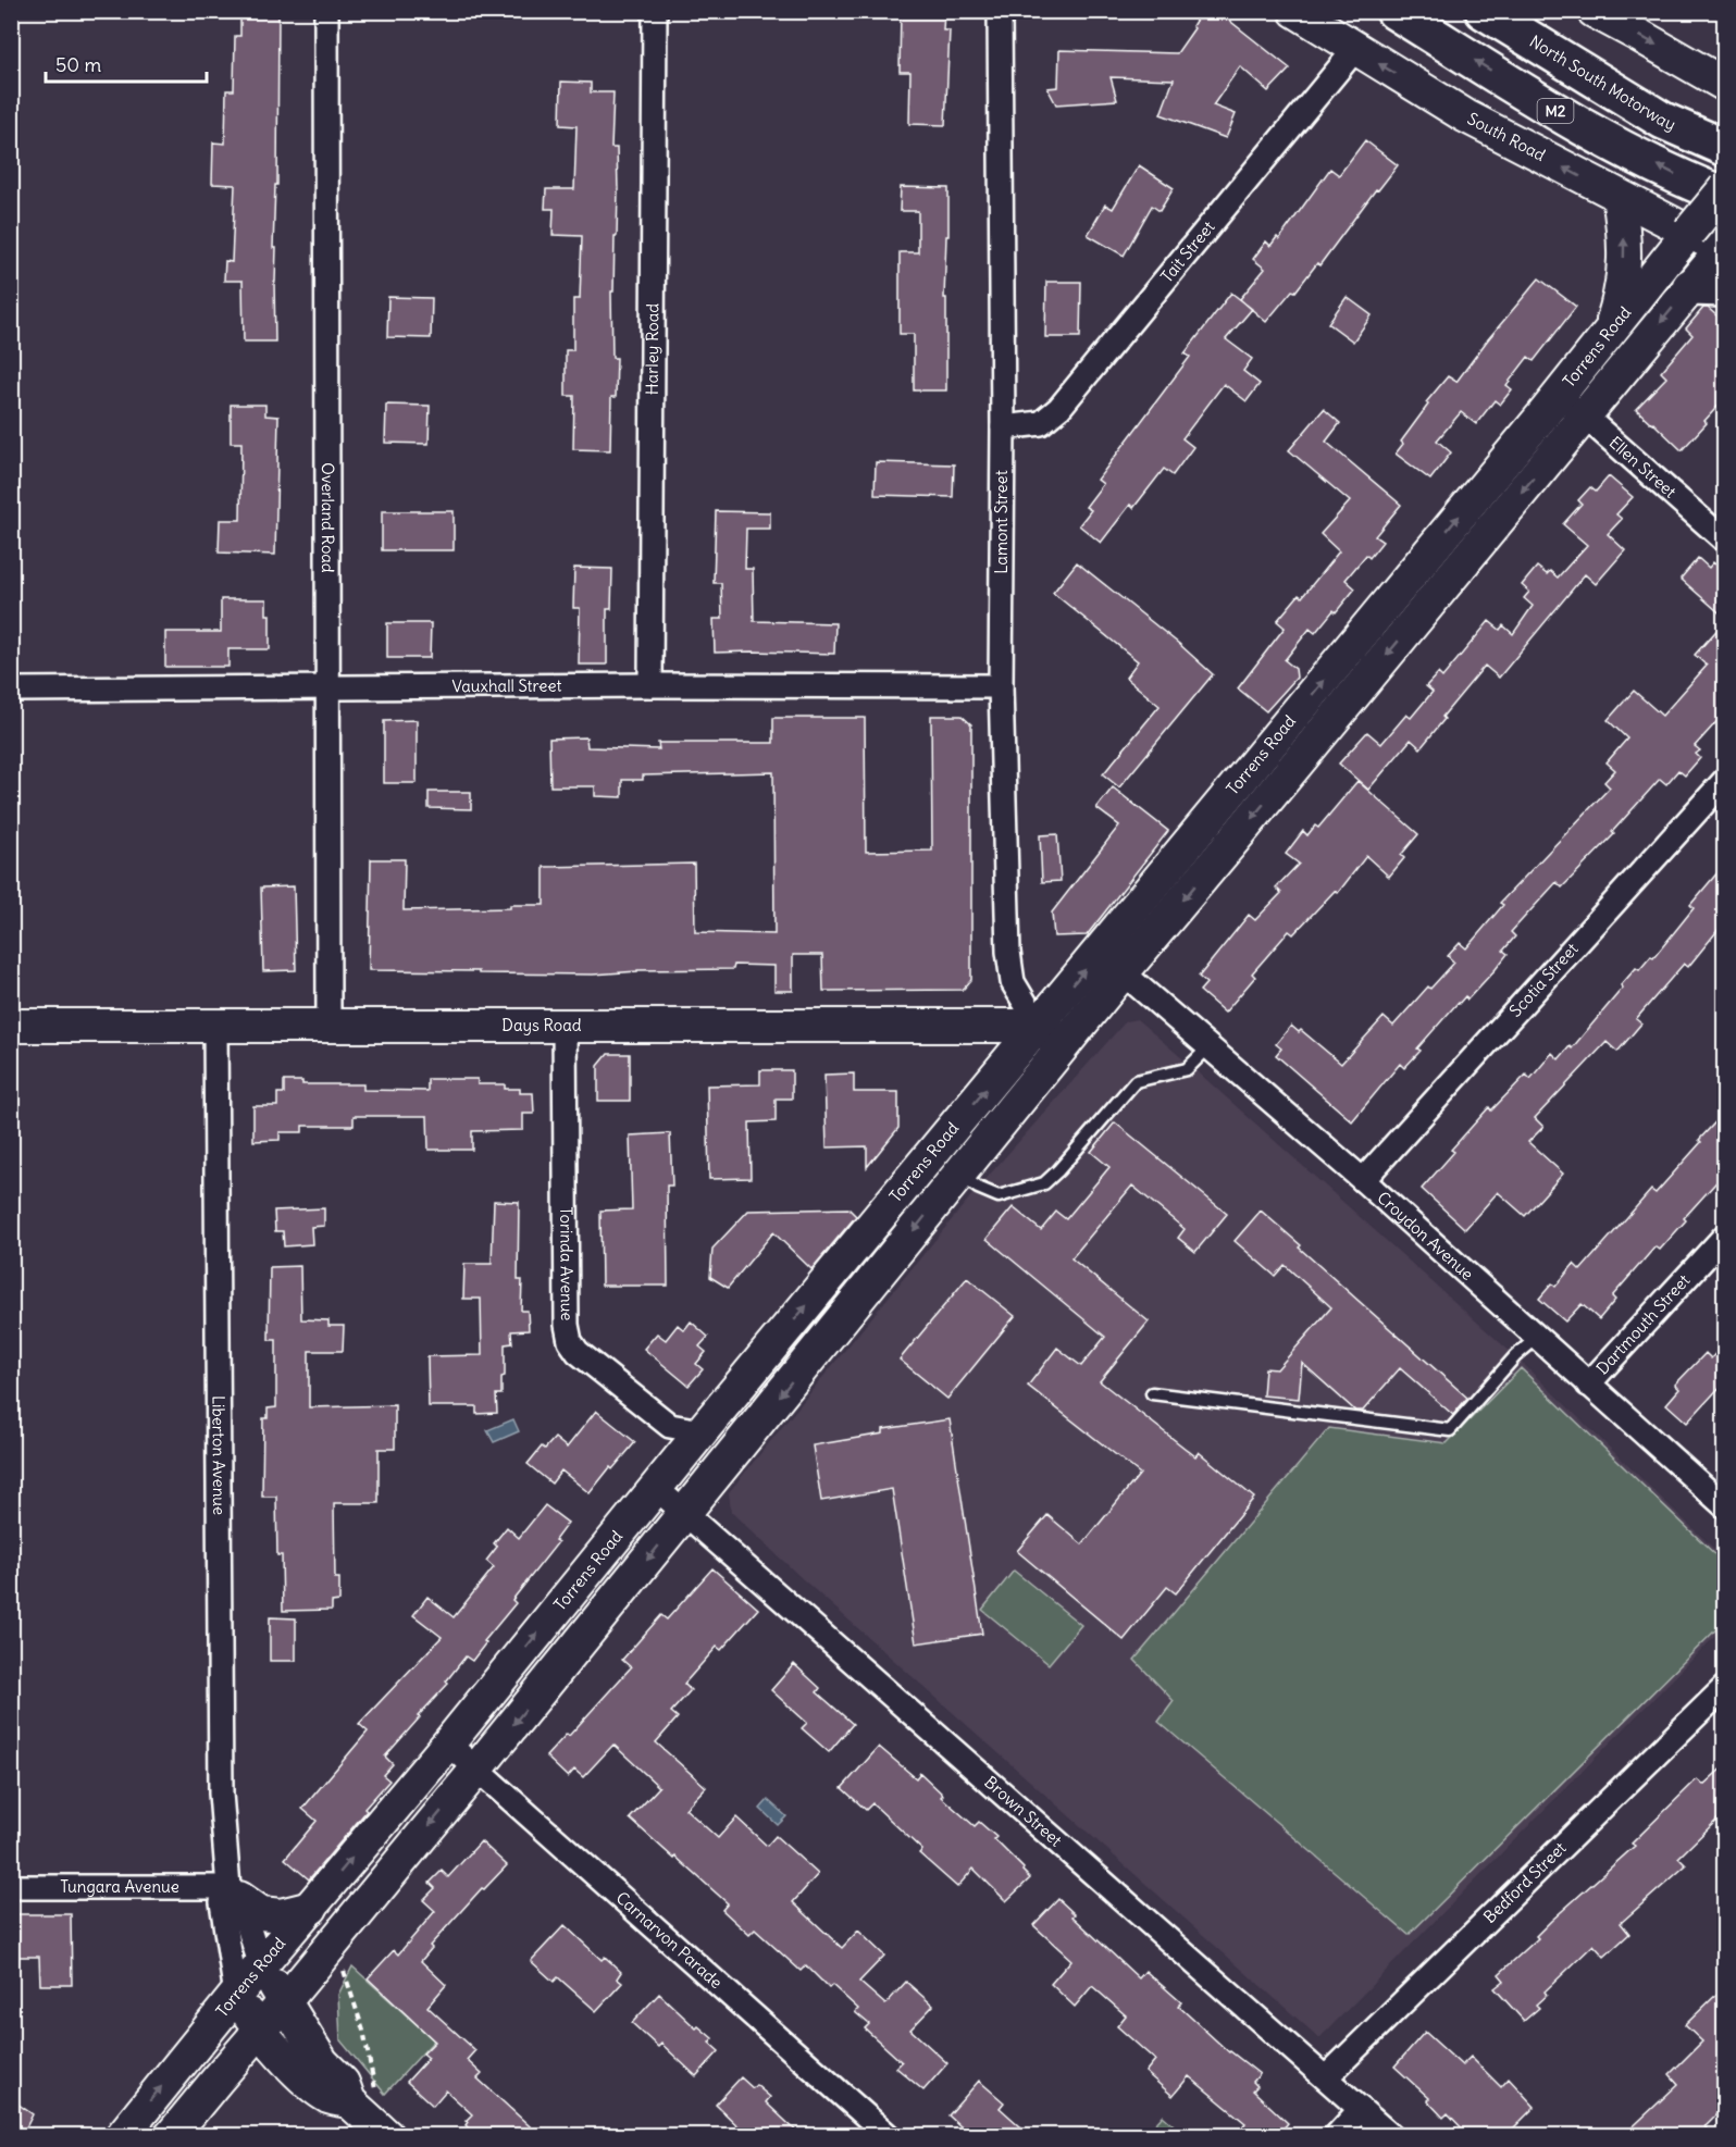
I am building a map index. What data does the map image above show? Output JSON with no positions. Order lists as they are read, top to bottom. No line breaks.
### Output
{"streets":{"highway":["North South Motorway","M2"],"main road":["South Road","Torrens Road","Days Road"],"street":["Tait Street","Harley Road","Ellen Street","Overland Road","Lamont Street","Vauxhall Street","Scotia Street","Croydon Avenue","Torinda Avenue","Dartmouth Street","Liberton Avenue","Brown Street","Bedford Street","Tungara Avenue","Carnarvon Parade"]},"crossings":[["South Road","Tait Street"],["South Road","Torrens Road"],["Tait Street","Lamont Street"],["Torrens Road","Ellen Street"],["Torrens Road","Lamont Street"],["Torrens Road","Days Road"],["Torrens Road","Croydon Avenue"],["Torrens Road","Torinda Avenue"],["Torrens Road","Liberton Avenue"],["Torrens Road","Brown Street"],["Torrens Road","Carnarvon Parade"],["Harley Road","Vauxhall Street"],["Overland Road","Vauxhall Street"],["Overland Road","Days Road"],["Lamont Street","Vauxhall Street"],["Lamont Street","Days Road"],["Scotia Street","Croydon Avenue"],["Days Road","Torinda Avenue"],["Days Road","Liberton Avenue"],["Croydon Avenue","Dartmouth Street"],["Liberton Avenue","Tungara Avenue"],["Brown Street","Bedford Street"]],"scale_bar":"50 m"}
